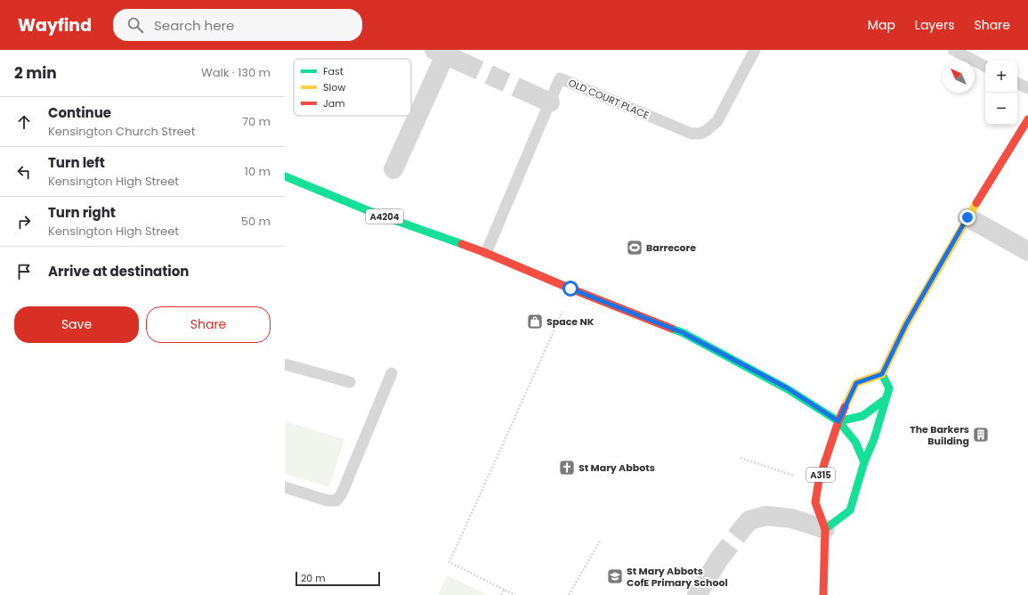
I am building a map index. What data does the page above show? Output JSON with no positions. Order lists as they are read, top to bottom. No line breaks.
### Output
{"streets":{"main road":["A4204","A315"],"lane":["OLD COURT PLACE"]},"crossings":[["OLD COURT PLACE","A4204"],["A4204","A315"]],"places":{"sports":["Barrecore"],"shop":["Space NK"],"building":["The Barkers Building"],"church":["St Mary Abbots"],"school or university":["St Mary Abbots CofE Primary School"]},"legend":["Fast","Slow","Jam"],"scale_bar":"20 m","north":"top left","page":{"header":"Wayfind","search":"Search here","nav":["Map","Layers","Share"],"heading":["2 min","Walk · 130 m"],"map_buttons":["+","−"],"list":[["Continue","Kensington Church Street","70 m"],["Turn left","Kensington High Street","10 m"],["Turn right","Kensington High Street","50 m"],"Arrive at destination"],"buttons":["Save","Share"],"scale":"20 m"}}
